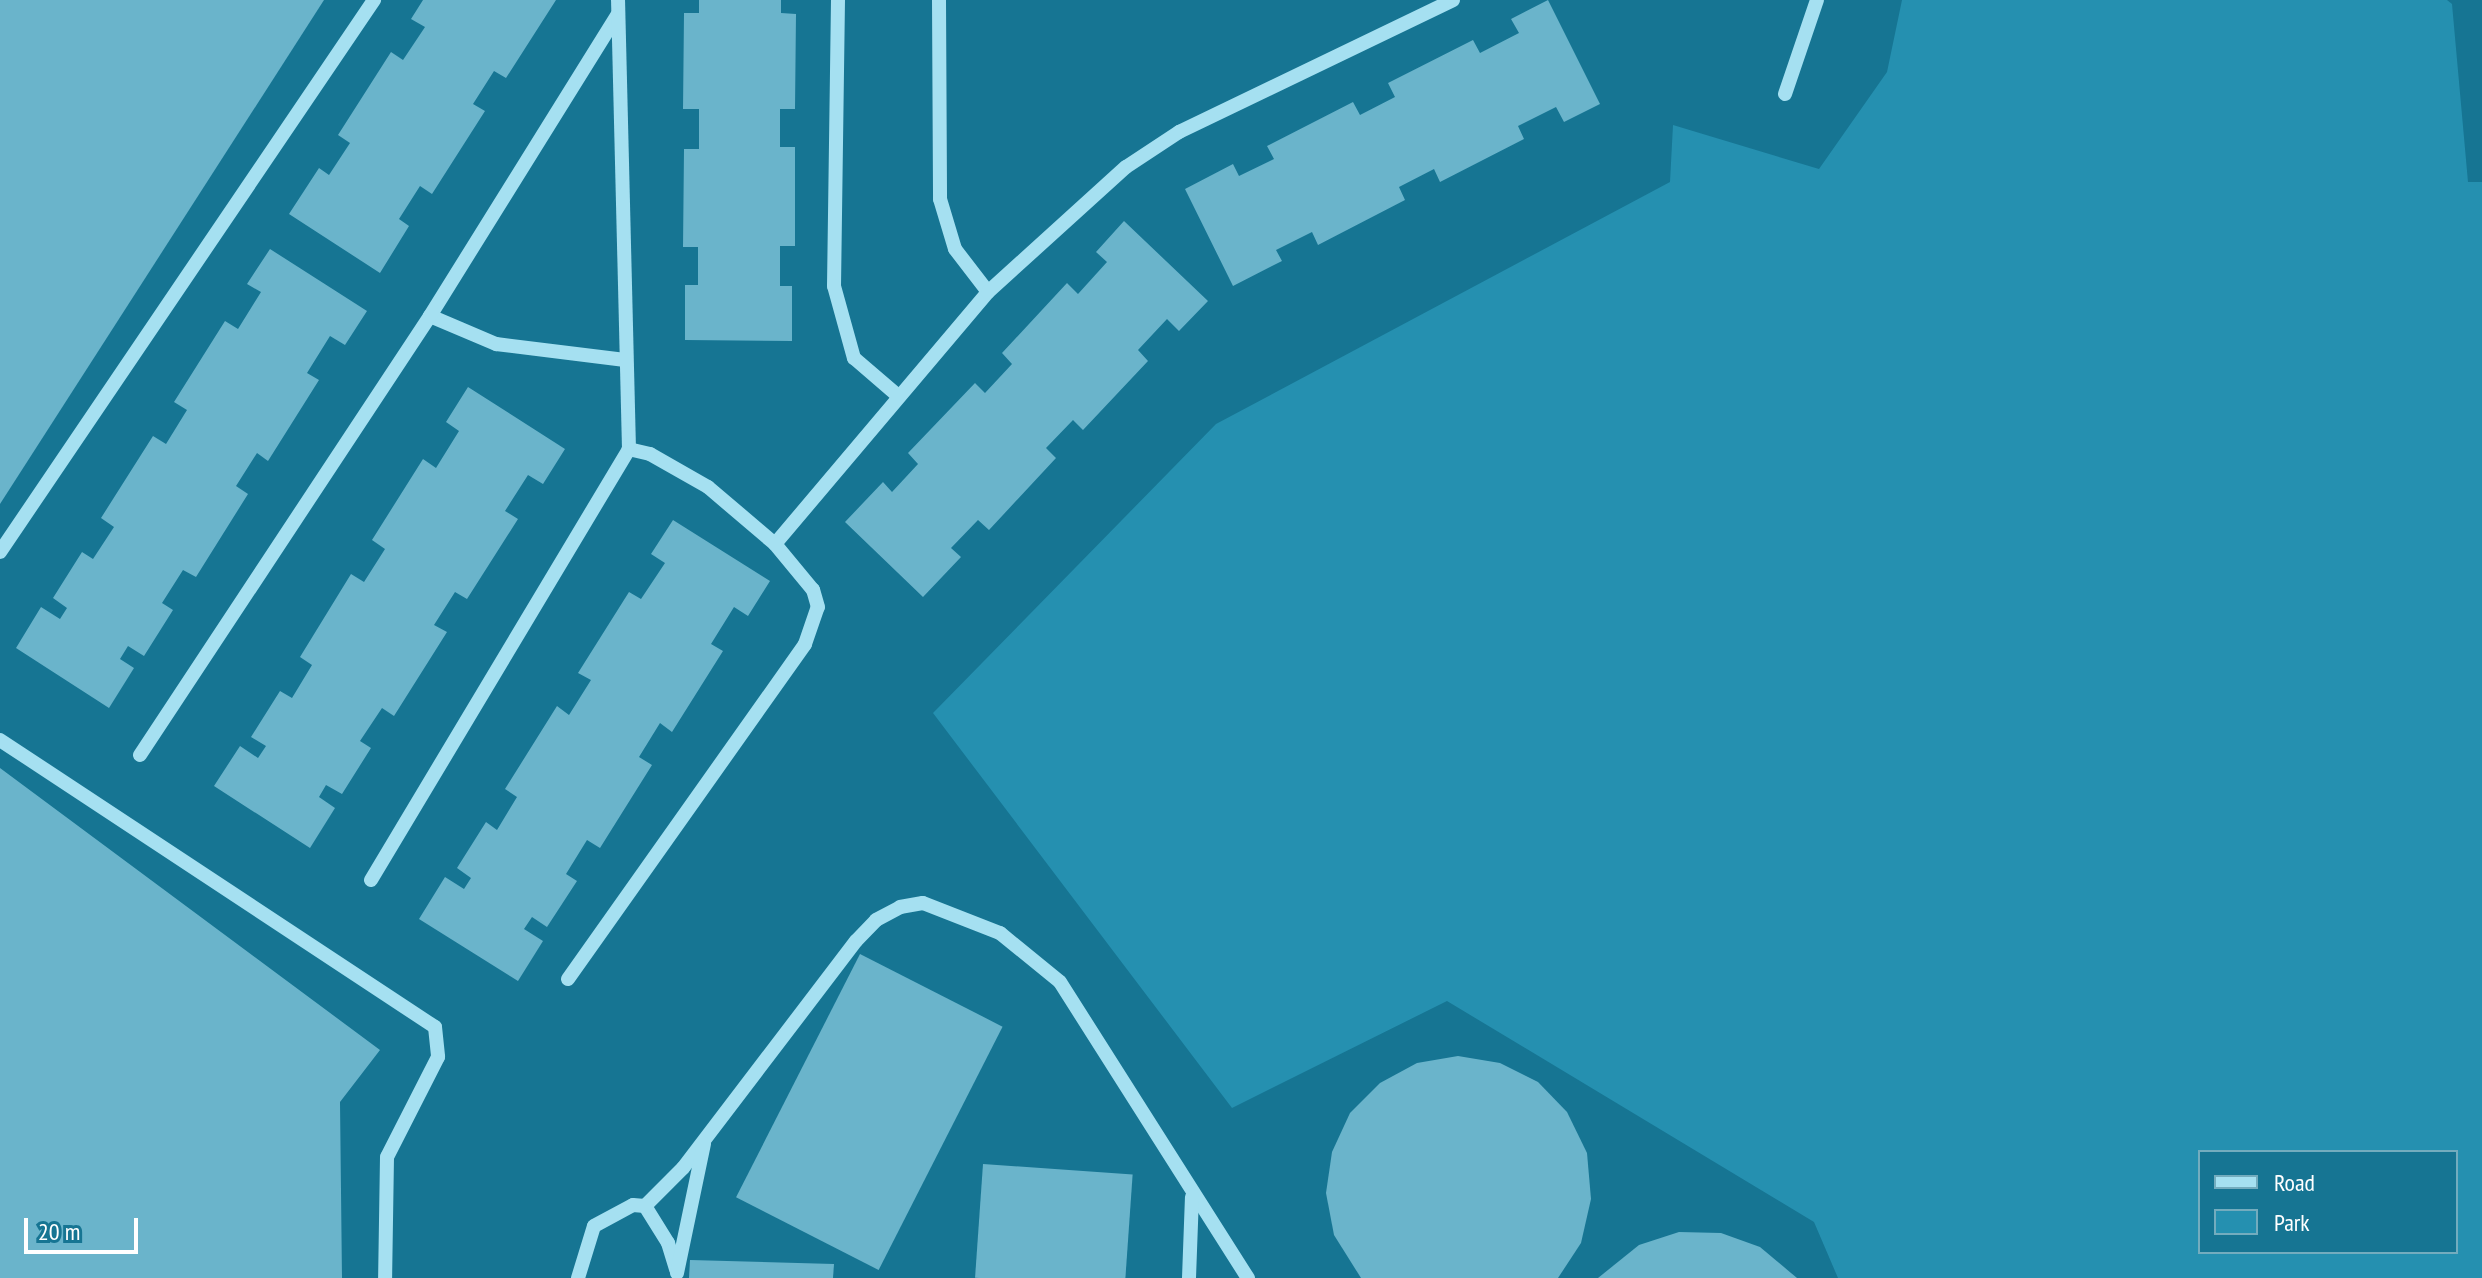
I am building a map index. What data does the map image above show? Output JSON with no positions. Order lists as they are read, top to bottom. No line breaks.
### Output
{"legend":["Road","Park"],"scale_bar":"20 m"}
